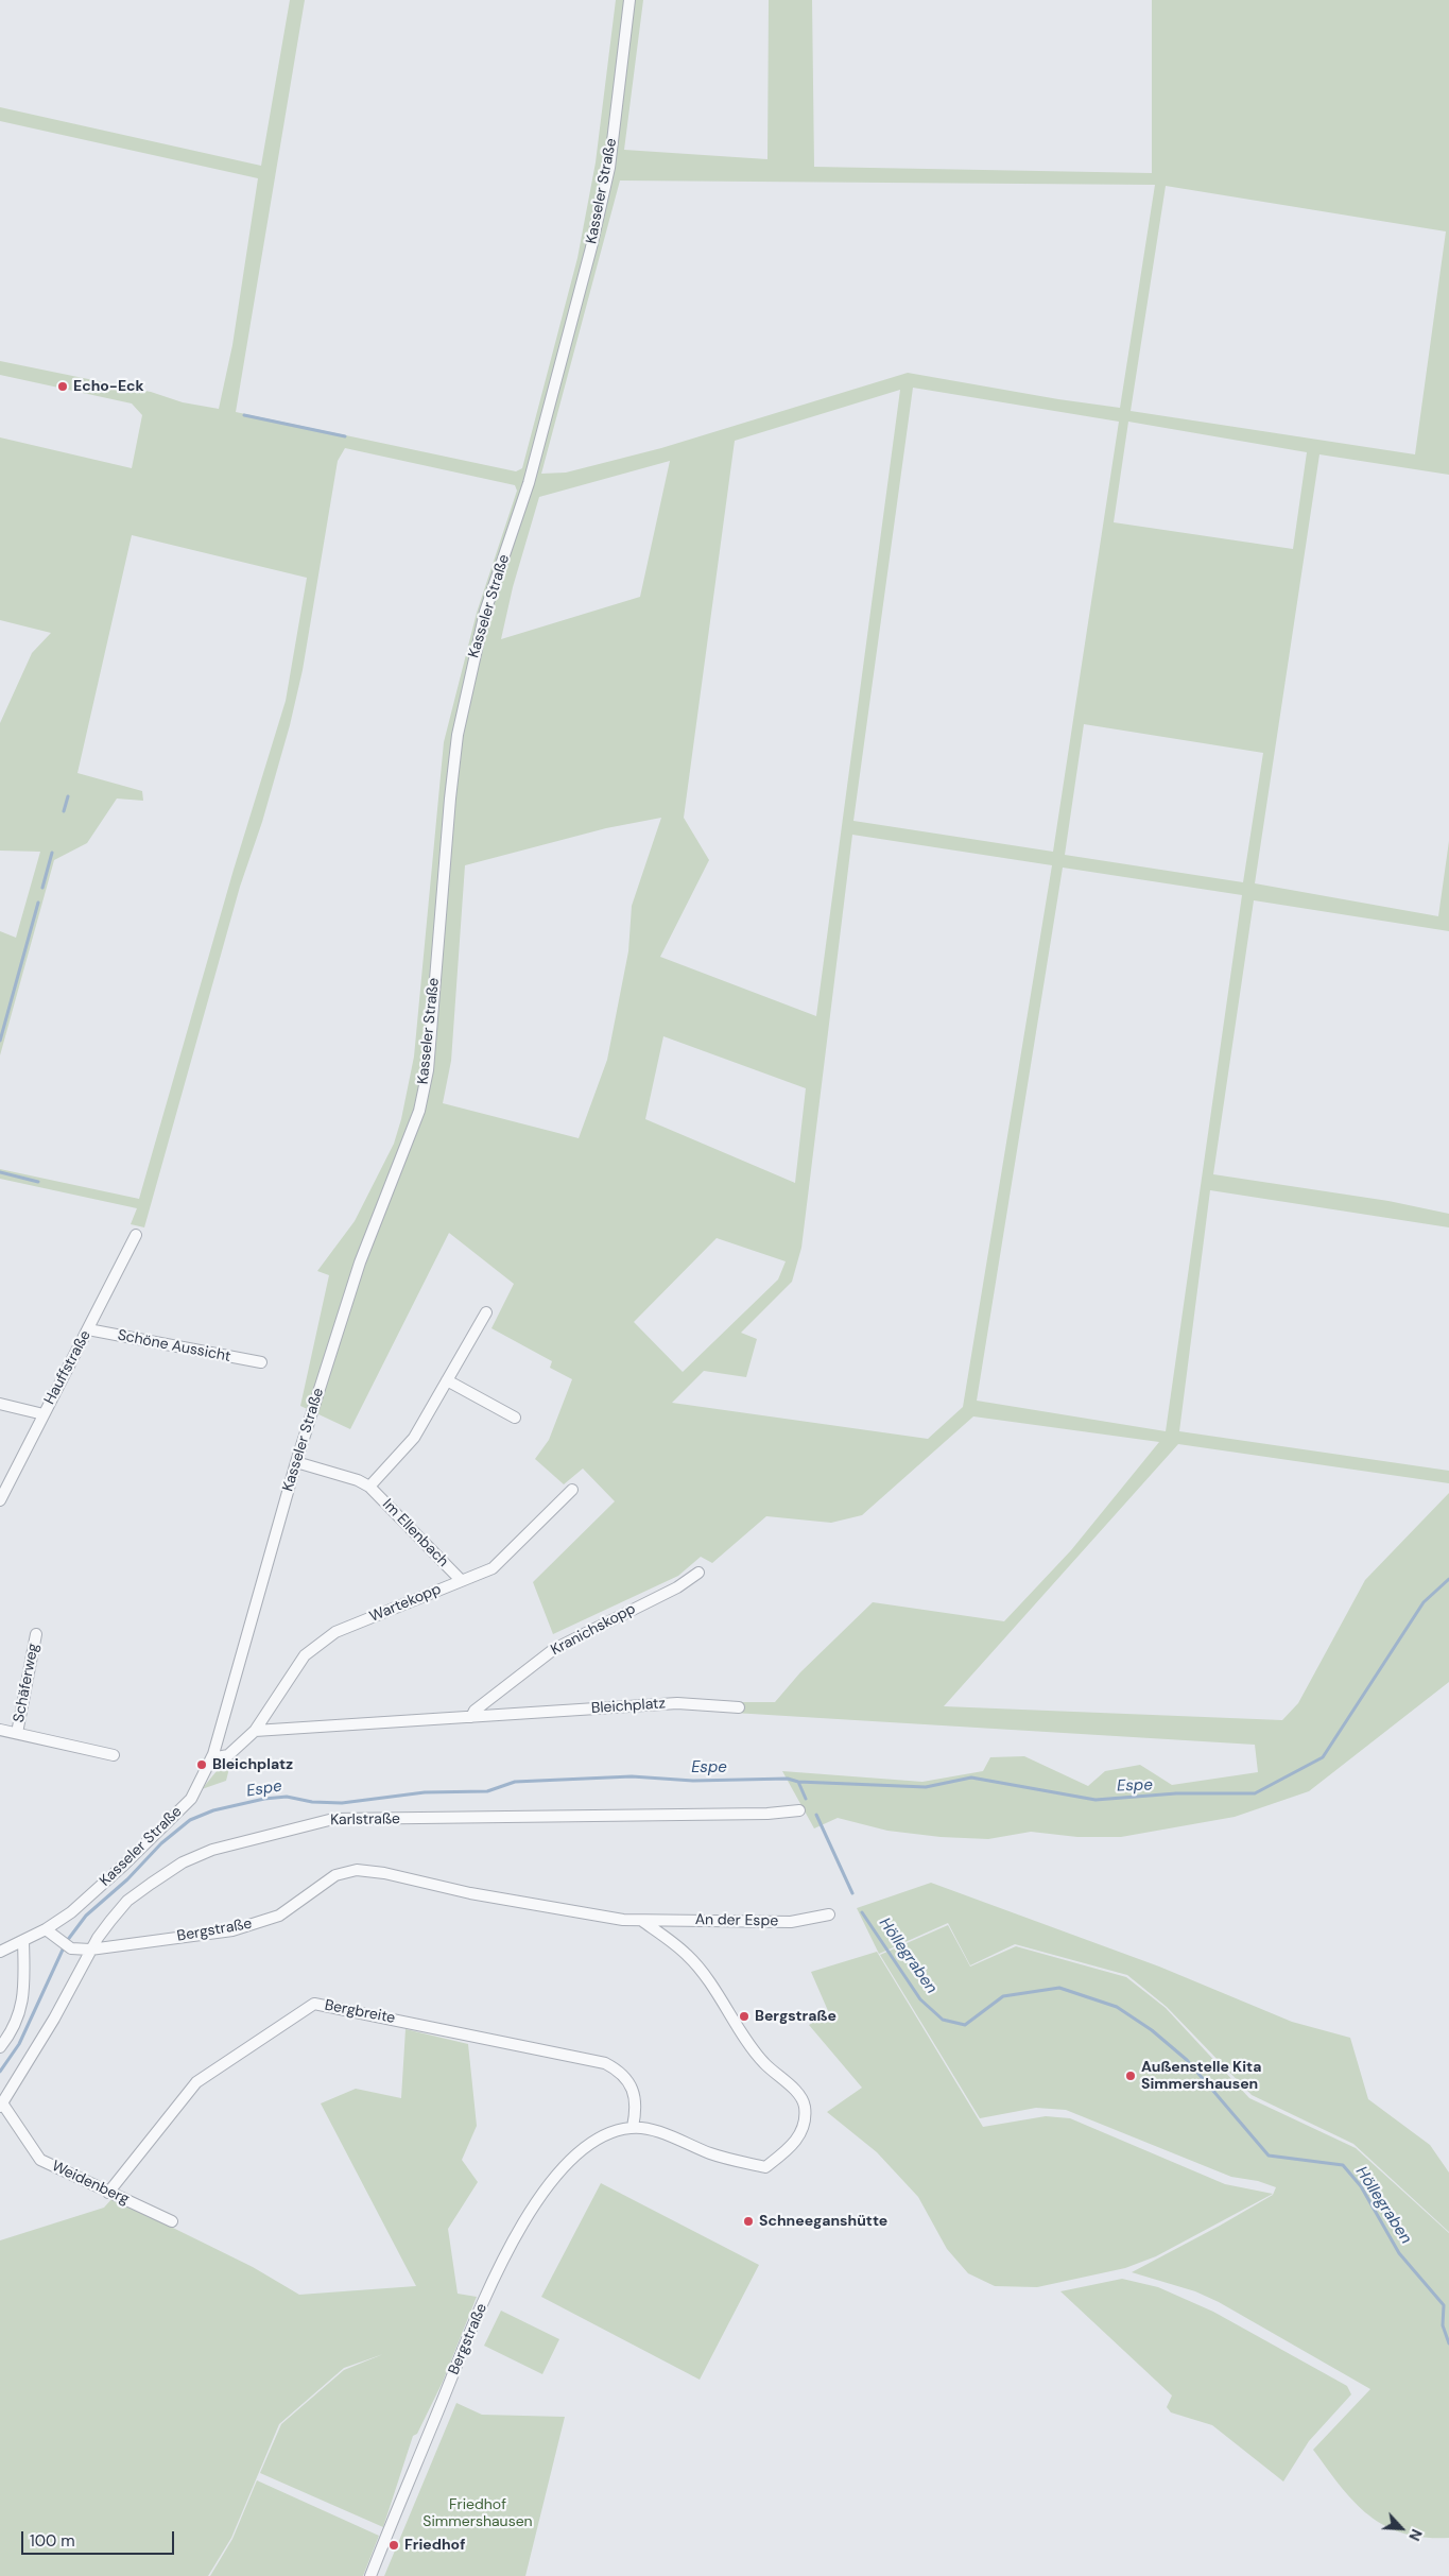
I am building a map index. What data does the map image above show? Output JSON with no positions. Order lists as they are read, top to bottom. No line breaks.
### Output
{"streets":{"street":["Kasseler Straße","Schöne Aussicht","Hauffstraße","Im Ellenbach","Wartekopp","Kranichskopp","Schäferweg","Bleichplatz","Karlstraße","An der Espe","Bergstraße","Bergbreite","Weidenberg"]},"crossings":[["Kasseler Straße","Im Ellenbach"],["Kasseler Straße","Bergstraße"],["Schöne Aussicht","Hauffstraße"],["Im Ellenbach","Wartekopp"],["Wartekopp","Bleichplatz"],["Kranichskopp","Bleichplatz"],["Karlstraße","Bergstraße"],["Karlstraße","Weidenberg"],["An der Espe","Bergstraße"],["Bergstraße","Bergbreite"],["Bergbreite","Weidenberg"]],"water":["Espe","Höllegraben"],"parks":["Friedhof Simmershausen"],"places":["Echo-Eck","Bleichplatz","Bergstraße","Außenstelle Kita Simmershausen","Schneeganshütte","Friedhof"],"scale_bar":"100 m","north":"bottom right"}
